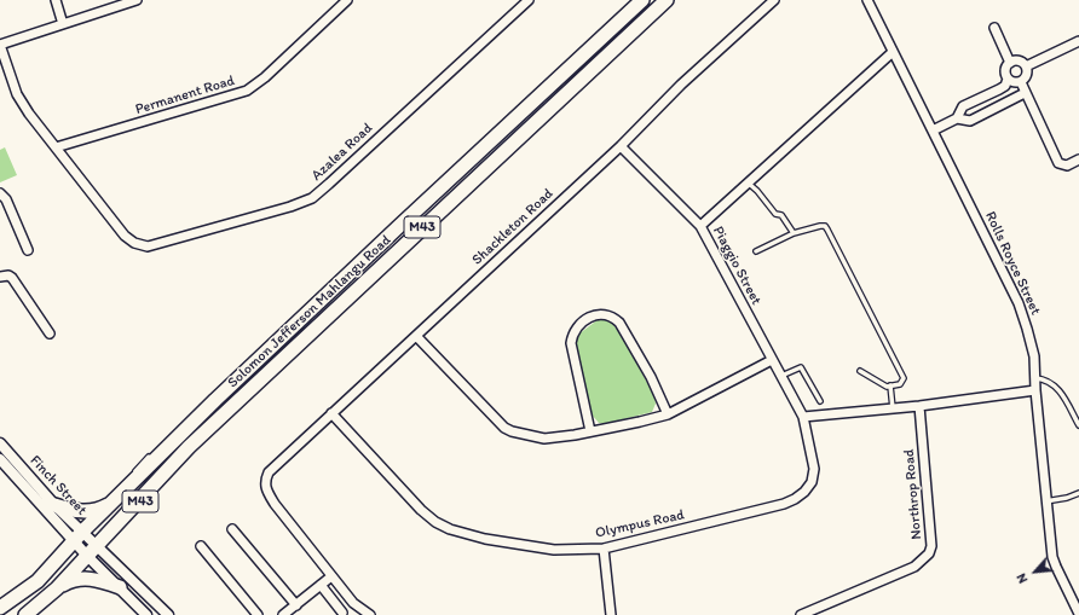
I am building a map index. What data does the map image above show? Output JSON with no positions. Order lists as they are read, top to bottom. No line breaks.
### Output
{"streets":{"main road":["M43","Solomon Jefferson Mahlangu Road"],"street":["Permanent Road","Azalea Road","Shackleton Road","Rolls Royce Street","Piaggio Street","Finch Street","Northrop Road","Olympus Road"]},"crossings":[["Permanent Road","Azalea Road"],["Shackleton Road","Piaggio Street"],["Shackleton Road","Olympus Road"],["Piaggio Street","Olympus Road"],["Solomon Jefferson Mahlangu Road","Finch Street"]],"north":"bottom left"}
